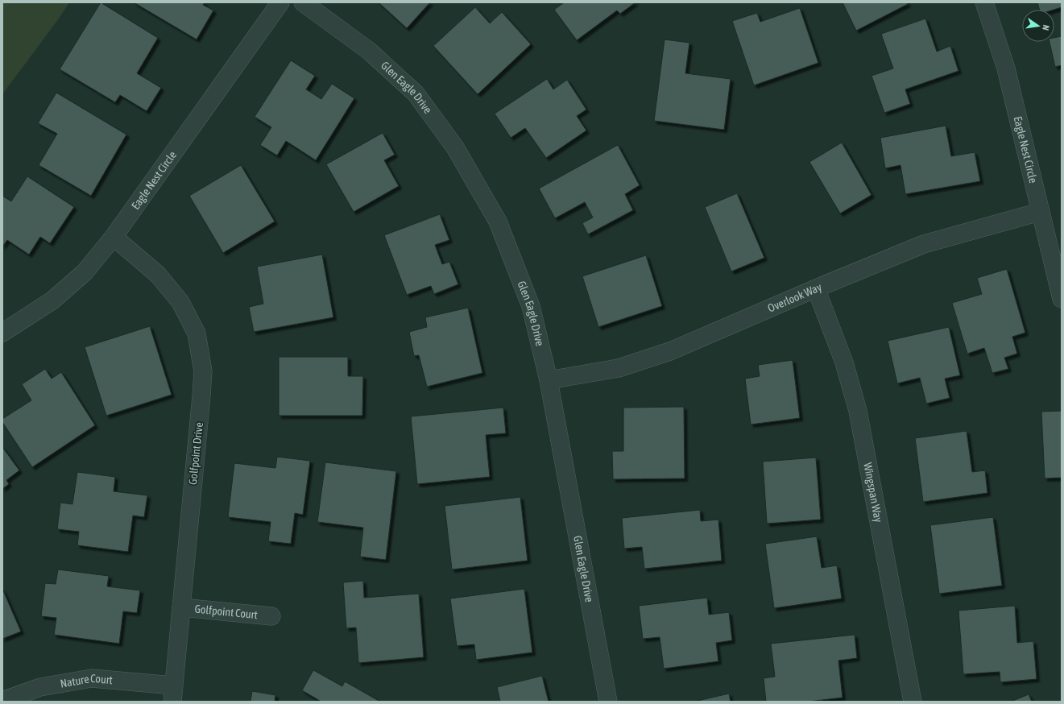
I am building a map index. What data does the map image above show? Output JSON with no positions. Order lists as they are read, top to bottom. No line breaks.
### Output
{"streets":{"street":["Glen Eagle Drive","Eagle Nest Circle","Overlook Way","Golfpoint Drive","Wingspan Way","Golfpoint Court","Nature Court"]},"crossings":[["Glen Eagle Drive","Overlook Way"],["Eagle Nest Circle","Overlook Way"],["Eagle Nest Circle","Golfpoint Drive"],["Overlook Way","Wingspan Way"],["Golfpoint Drive","Golfpoint Court"],["Golfpoint Drive","Nature Court"]],"north":"right"}
